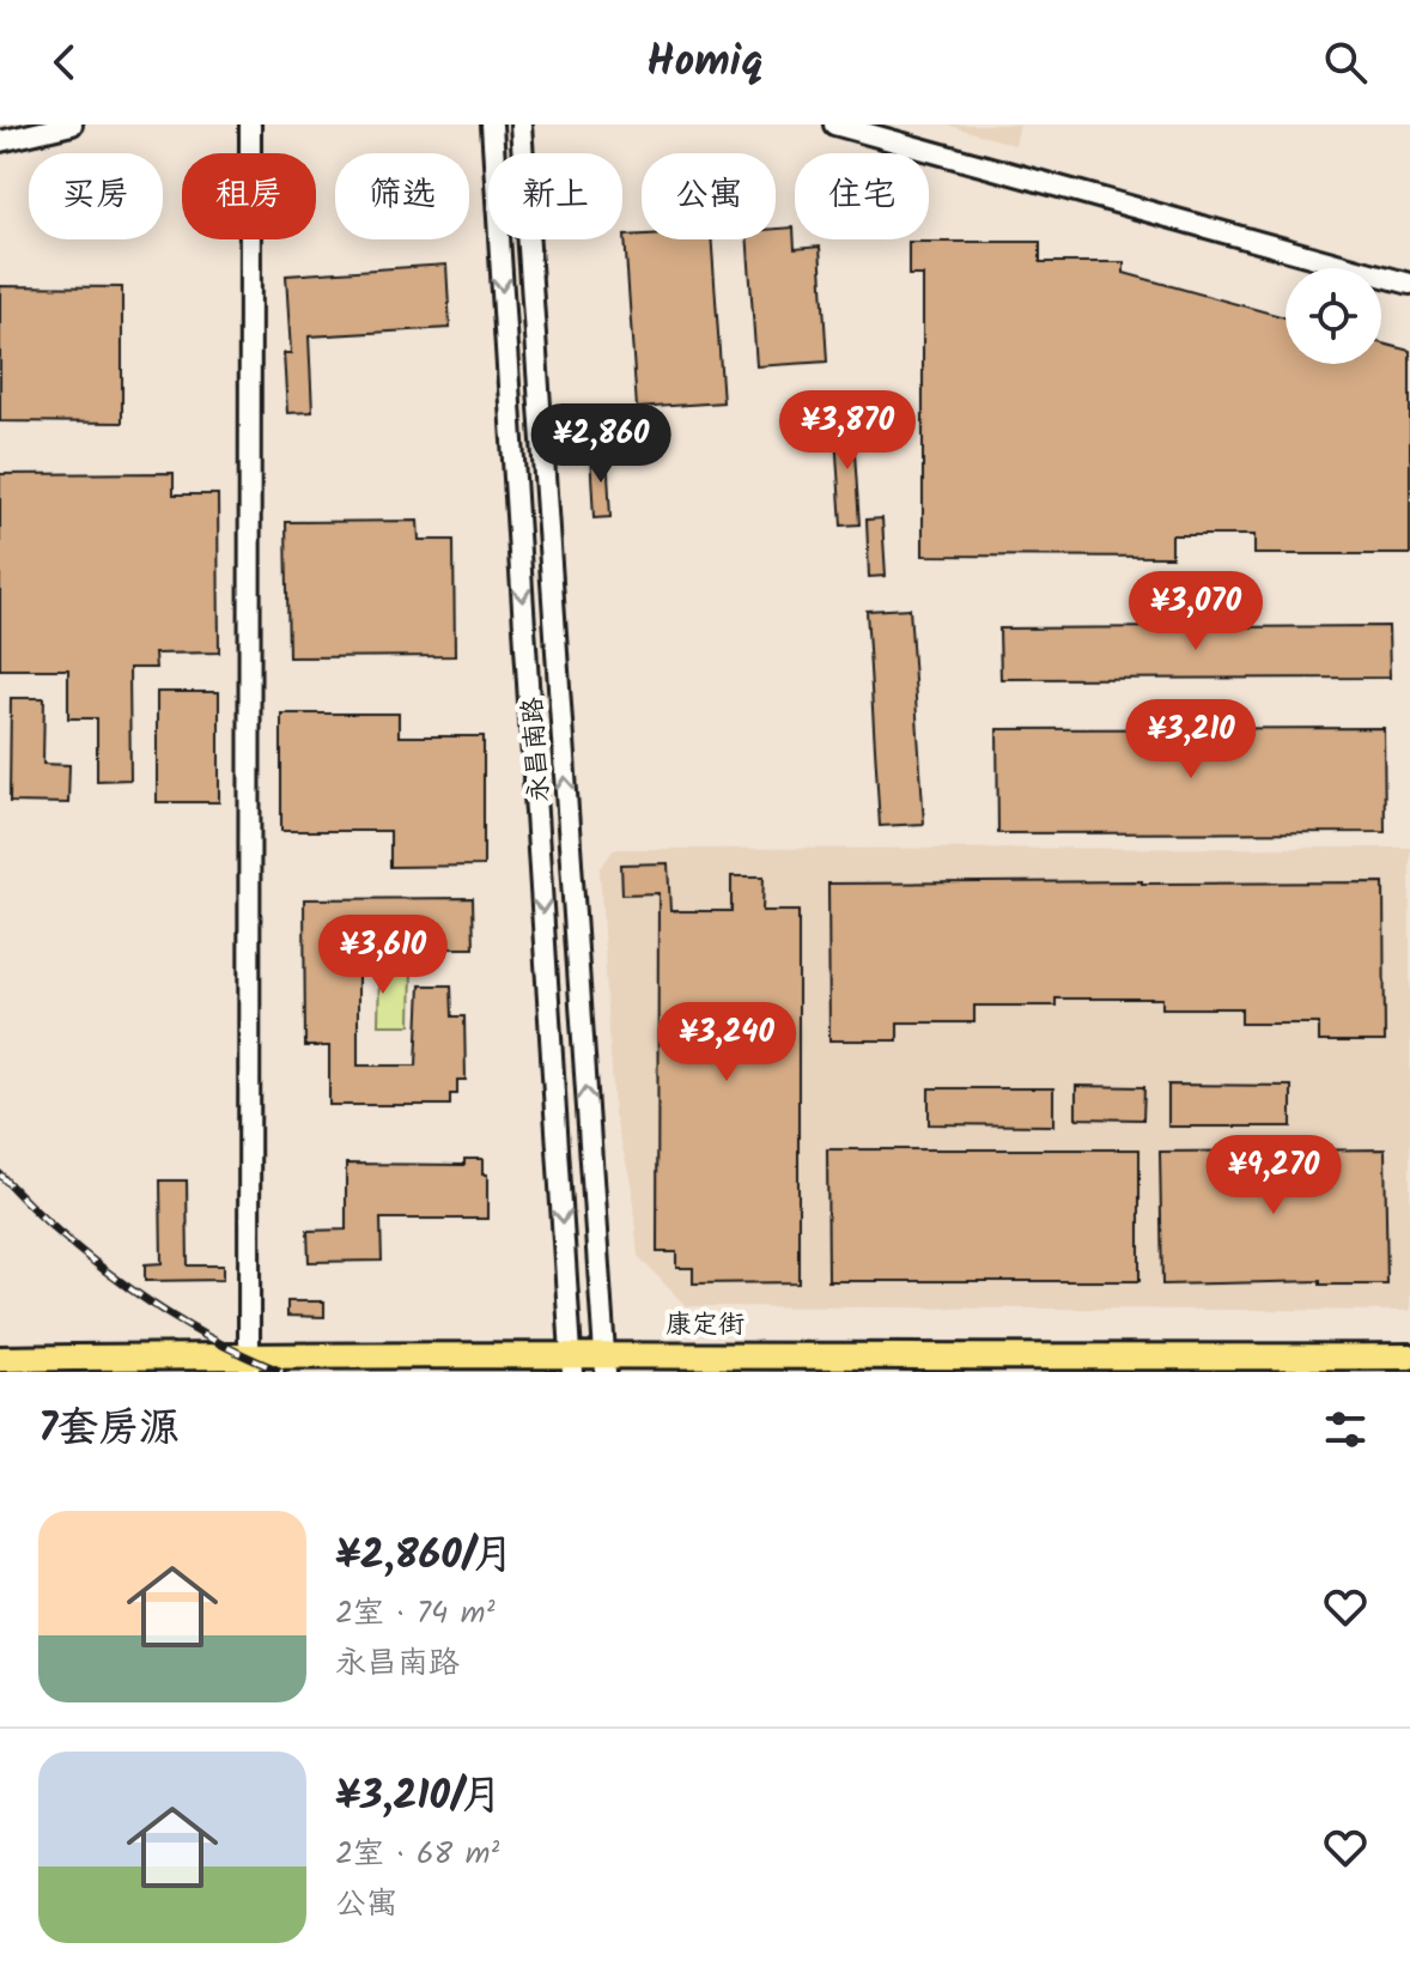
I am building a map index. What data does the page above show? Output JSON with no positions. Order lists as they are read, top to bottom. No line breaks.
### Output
{"streets":{"main road":["康定街"],"street":["永昌南路"]},"crossings":[["永昌南路","康定街"]],"page":{"header":"Homiq","chip":["买房","租房","筛选","新上","公寓","住宅"],"price":["¥3,870","¥2,860","¥3,070","¥3,210","¥3,610","¥3,240","¥9,270"],"heading":"7套房源","list":[{"name":"¥2,860/月","note":"2室 · 74 m² · 永昌南路"},{"name":"¥3,210/月","note":"2室 · 68 m² · 公寓"}]}}
